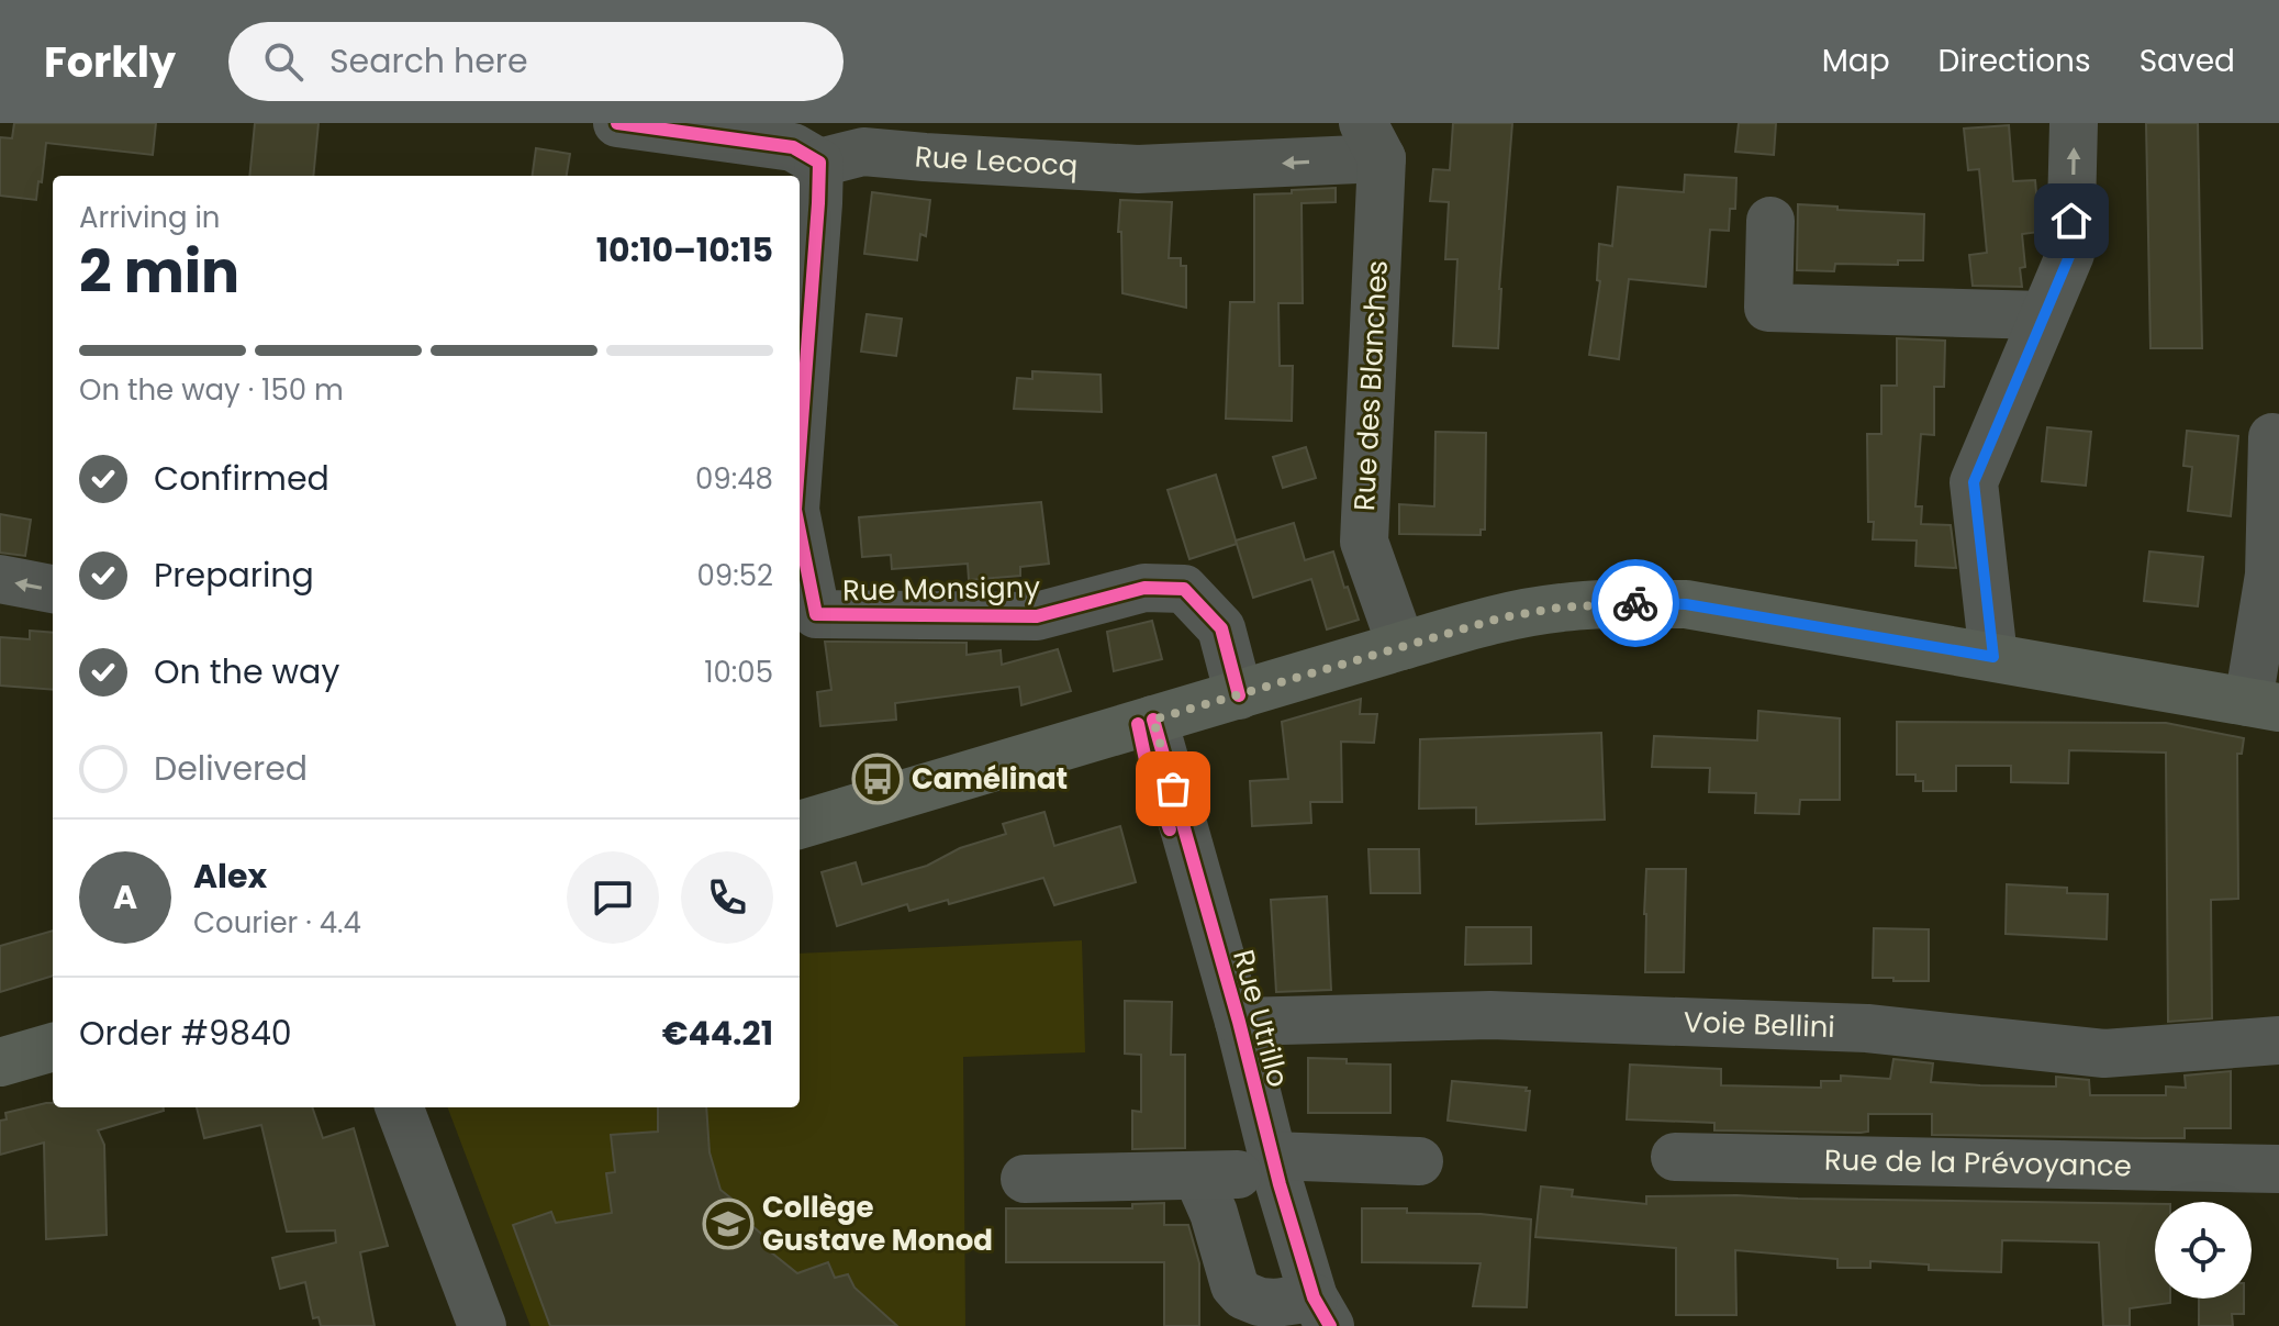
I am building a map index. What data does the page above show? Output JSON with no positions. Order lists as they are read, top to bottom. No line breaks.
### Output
{"streets":{"street":["Rue Lecocq","Rue des Blanches","Rue Monsigny","Rue Utrillo","Voie Bellini","Rue de la Prévoyance"]},"crossings":[["Rue Lecocq","Rue des Blanches"],["Rue Lecocq","Rue Monsigny"],["Rue Utrillo","Voie Bellini"]],"one_way":["Rue Lecocq"],"places":{"bus stop":["Camélinat"],"school or university":["Collège Gustave Monod"]},"page":{"header":"Forkly","search":"Search here","nav":["Map","Directions","Saved"],"heading":["2 min","Arriving in","10:10–10:15"],"panel":["Alex","Courier · 4.4","Order #9840","€44.21"],"bar":"On the way · 150 m","list":[["Confirmed","09:48"],["Preparing","09:52"],["On the way","10:05"],"Delivered"],"round":"A"}}
